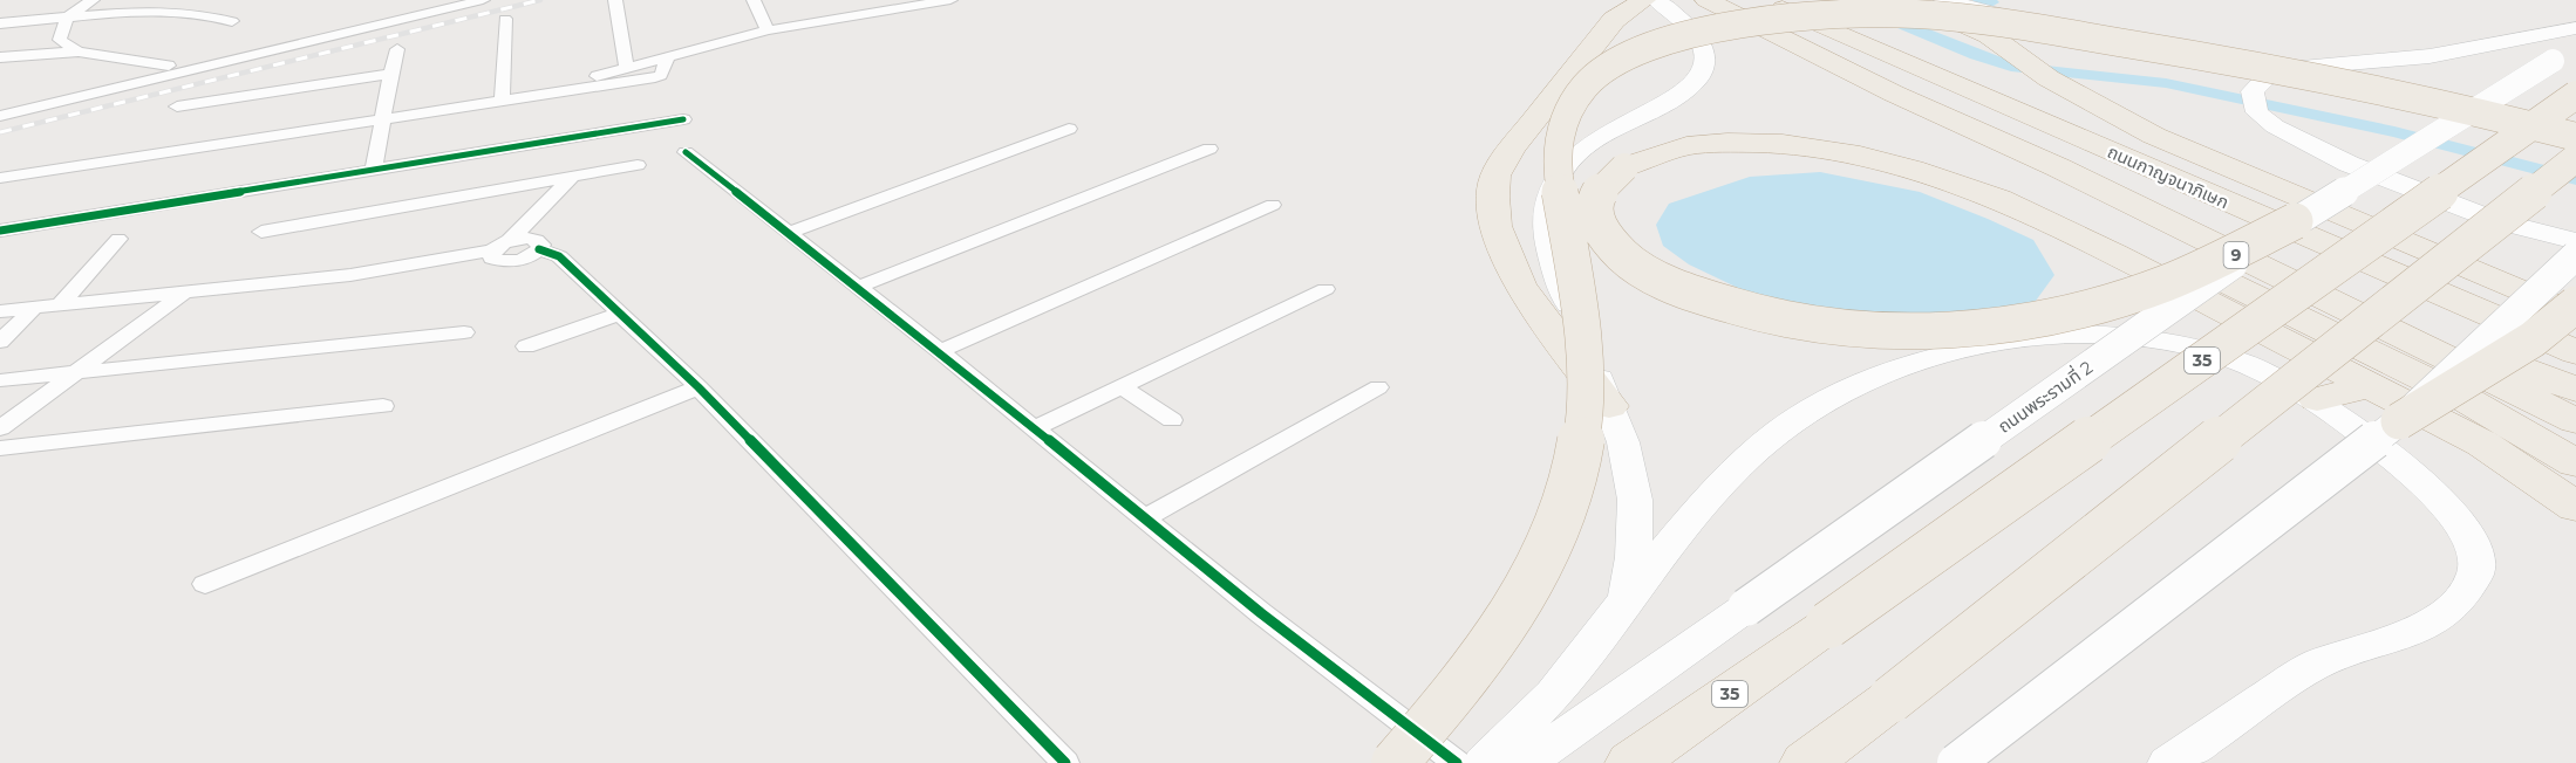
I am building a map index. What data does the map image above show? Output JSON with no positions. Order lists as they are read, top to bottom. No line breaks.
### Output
{"streets":{"highway":["ถนนกาญจนาภิเษก","9","35"],"main road":["ถนนพระรามที่ 2"]}}
